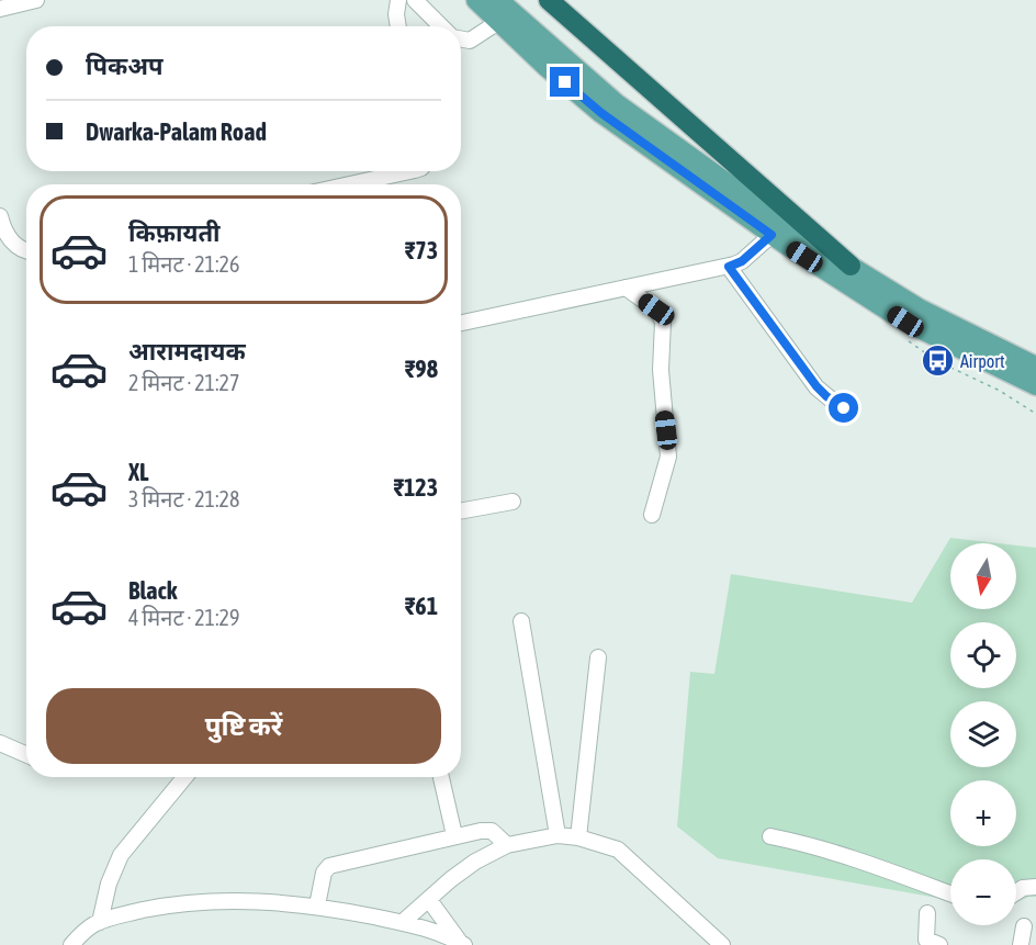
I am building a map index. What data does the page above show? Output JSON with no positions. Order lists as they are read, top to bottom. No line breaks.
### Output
{"places":{"bus stop":["Airport"]},"north":"bottom","page":{"banner":["पिकअप","Dwarka-Palam Road"],"list":[{"name":"किफ़ायती","note":"1 मिनट · 21:26","value":"₹73"},{"name":"आरामदायक","note":"2 मिनट · 21:27","value":"₹98"},{"name":"XL","note":"3 मिनट · 21:28","value":"₹123"},{"name":"Black","note":"4 मिनट · 21:29","value":"₹61"}],"map_buttons":["+","−"],"buttons":"पुष्टि करें"}}
